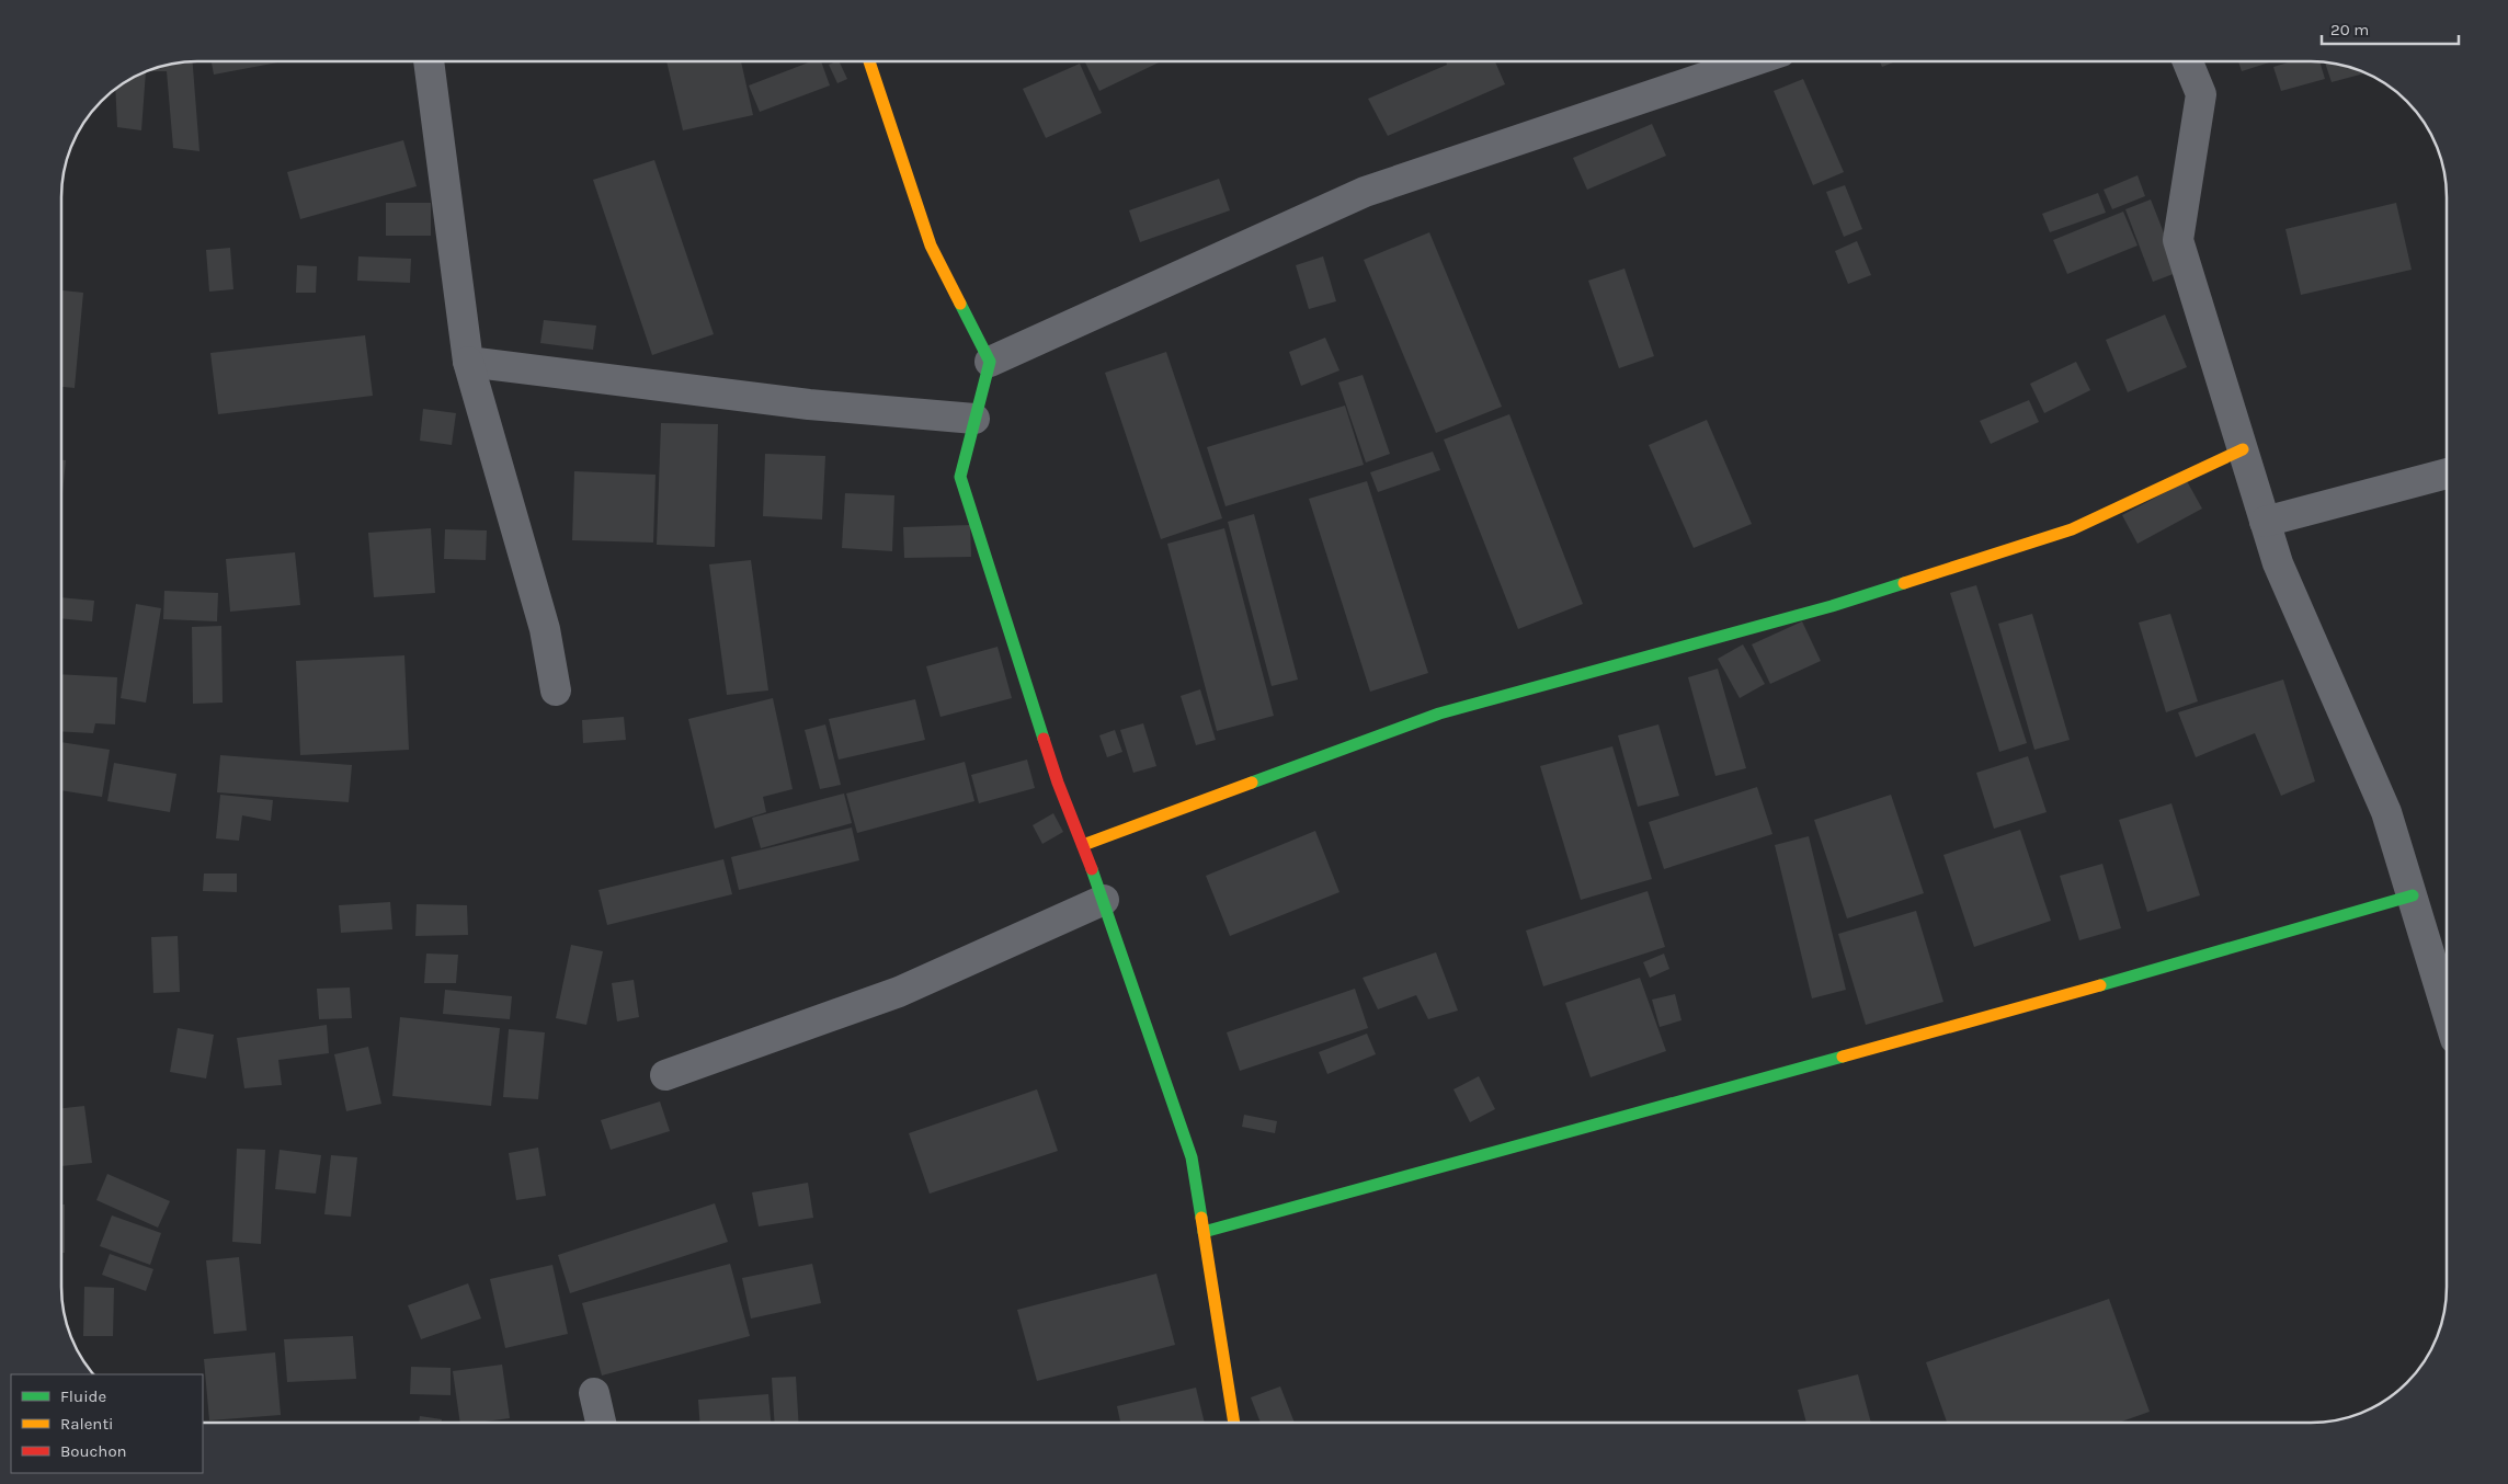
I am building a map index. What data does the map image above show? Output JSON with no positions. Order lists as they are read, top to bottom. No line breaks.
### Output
{"legend":["Fluide","Ralenti","Bouchon"],"scale_bar":"20 m"}
